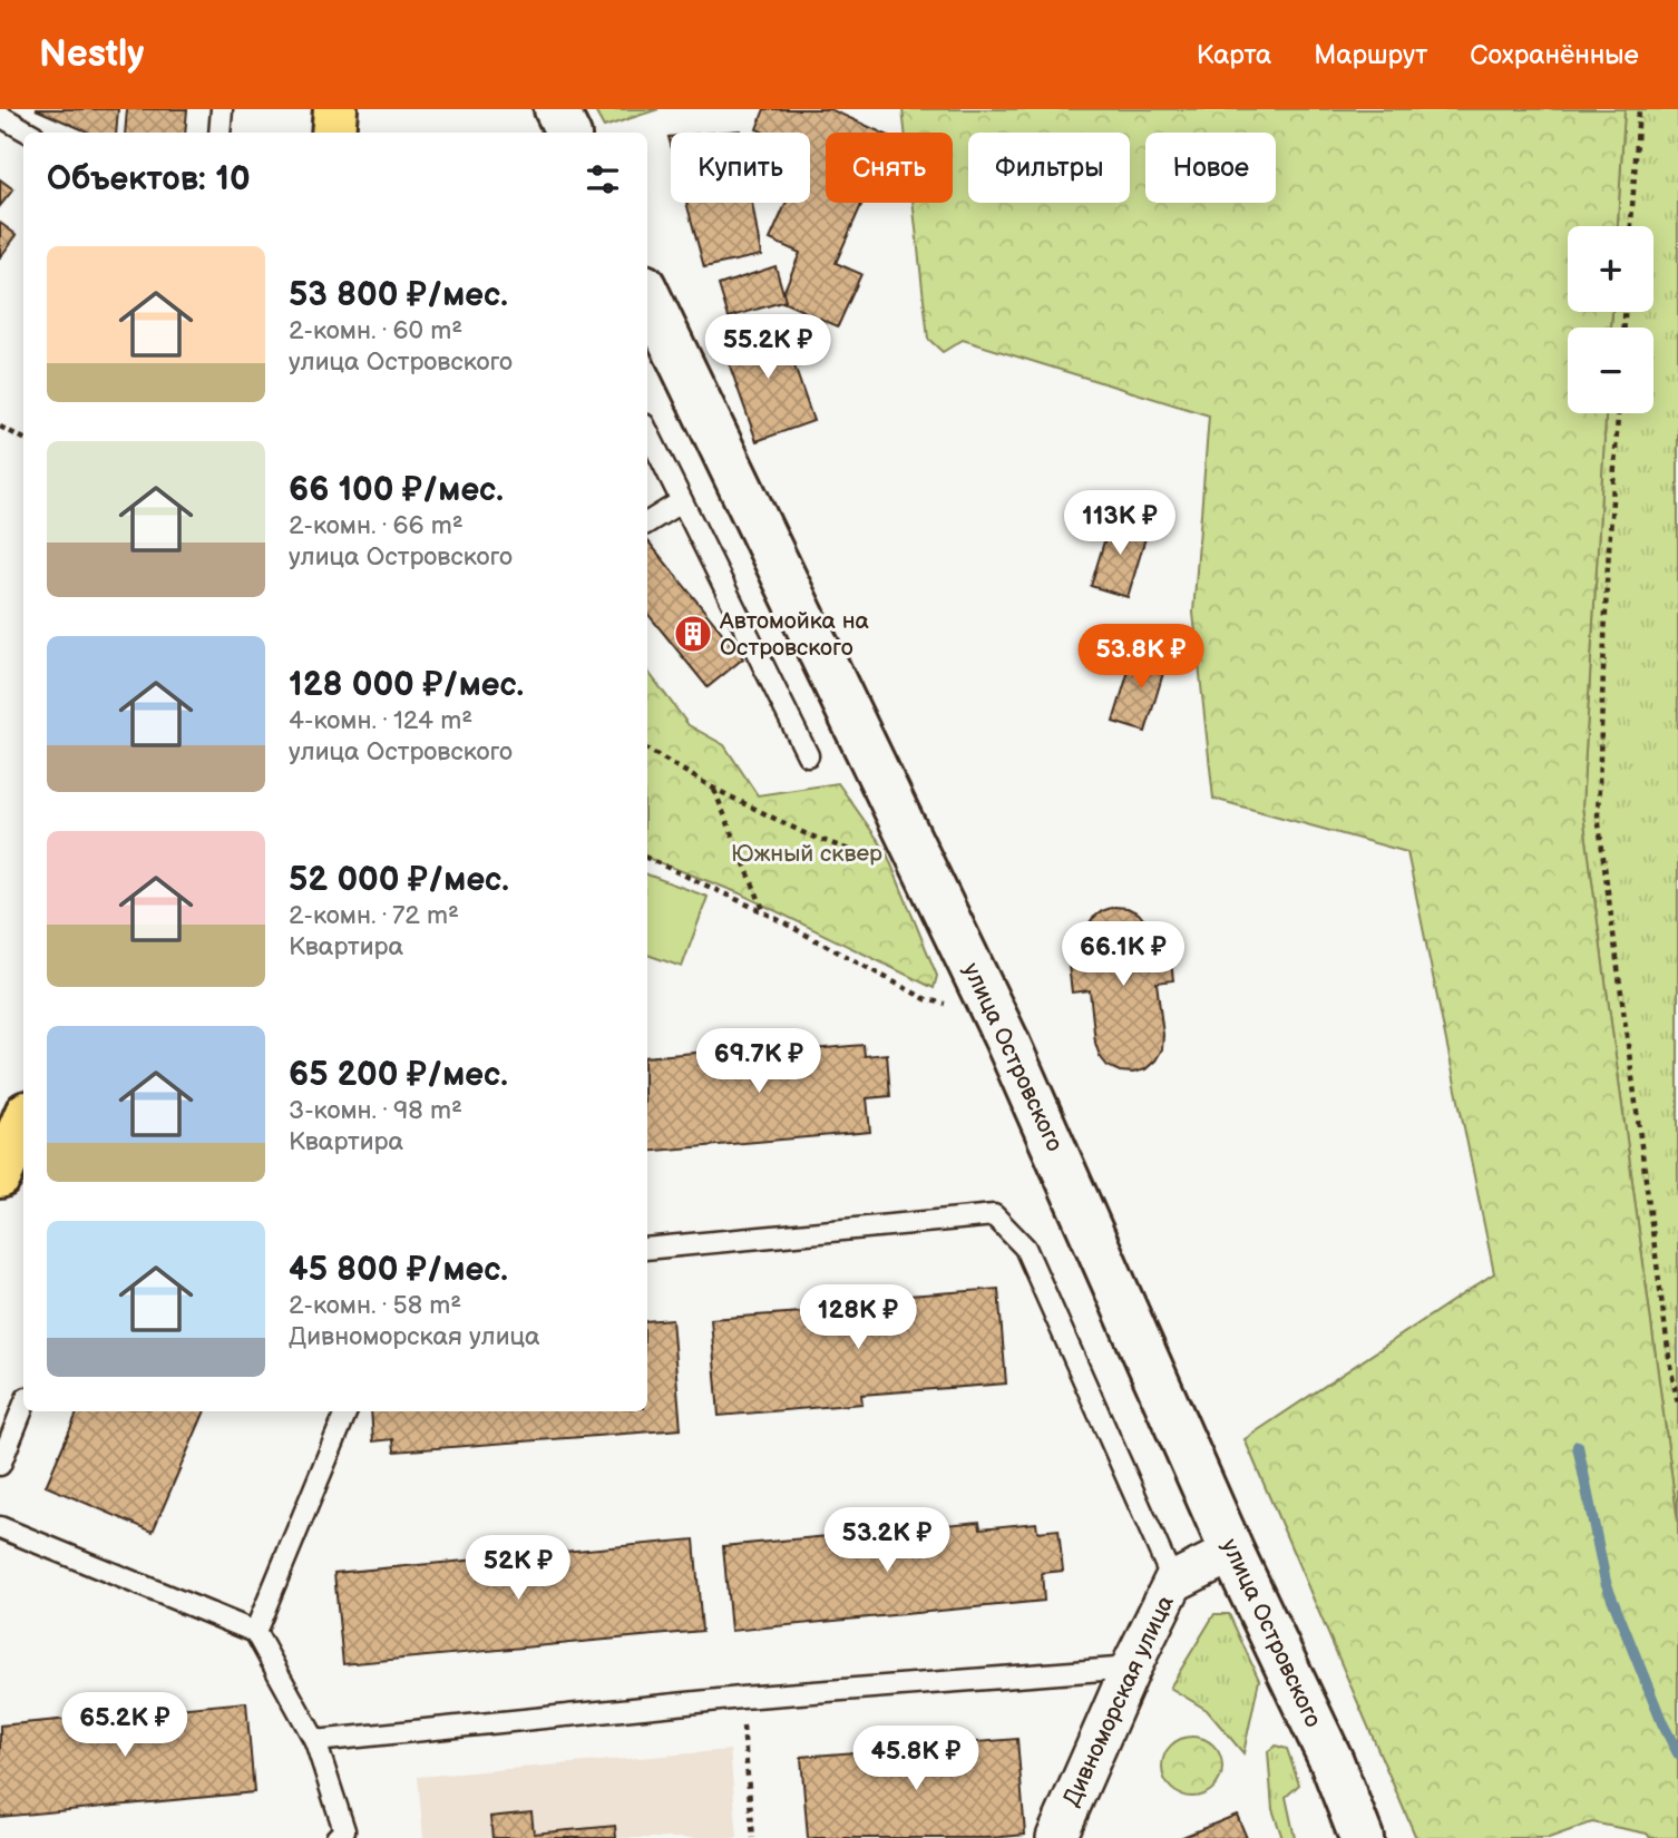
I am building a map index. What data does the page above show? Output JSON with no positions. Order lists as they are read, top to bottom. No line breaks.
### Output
{"streets":{"street":["улица Островского","Дивноморская улица"]},"crossings":[["улица Островского","Дивноморская улица"]],"parks":["Южный сквер"],"places":{"building":["Автомойка на Островского"]},"page":{"header":"Nestly","nav":["Карта","Маршрут","Сохранённые"],"chip":["Купить","Снять","Фильтры","Новое"],"heading":"Объектов: 10","map_buttons":["+","−"],"list":[{"name":"53 800 ₽/мес.","note":"2-комн. · 60 m² · улица Островского"},{"name":"66 100 ₽/мес.","note":"2-комн. · 66 m² · улица Островского"},{"name":"128 000 ₽/мес.","note":"4-комн. · 124 m² · улица Островского"},{"name":"52 000 ₽/мес.","note":"2-комн. · 72 m² · Квартира"},{"name":"65 200 ₽/мес.","note":"3-комн. · 98 m² · Квартира"},{"name":"45 800 ₽/мес.","note":"2-комн. · 58 m² · Дивноморская улица"}],"price":["55.2K ₽","113K ₽","53.8K ₽","66.1K ₽","69.7K ₽","128K ₽","53.2K ₽","52K ₽","65.2K ₽","45.8K ₽"]}}
